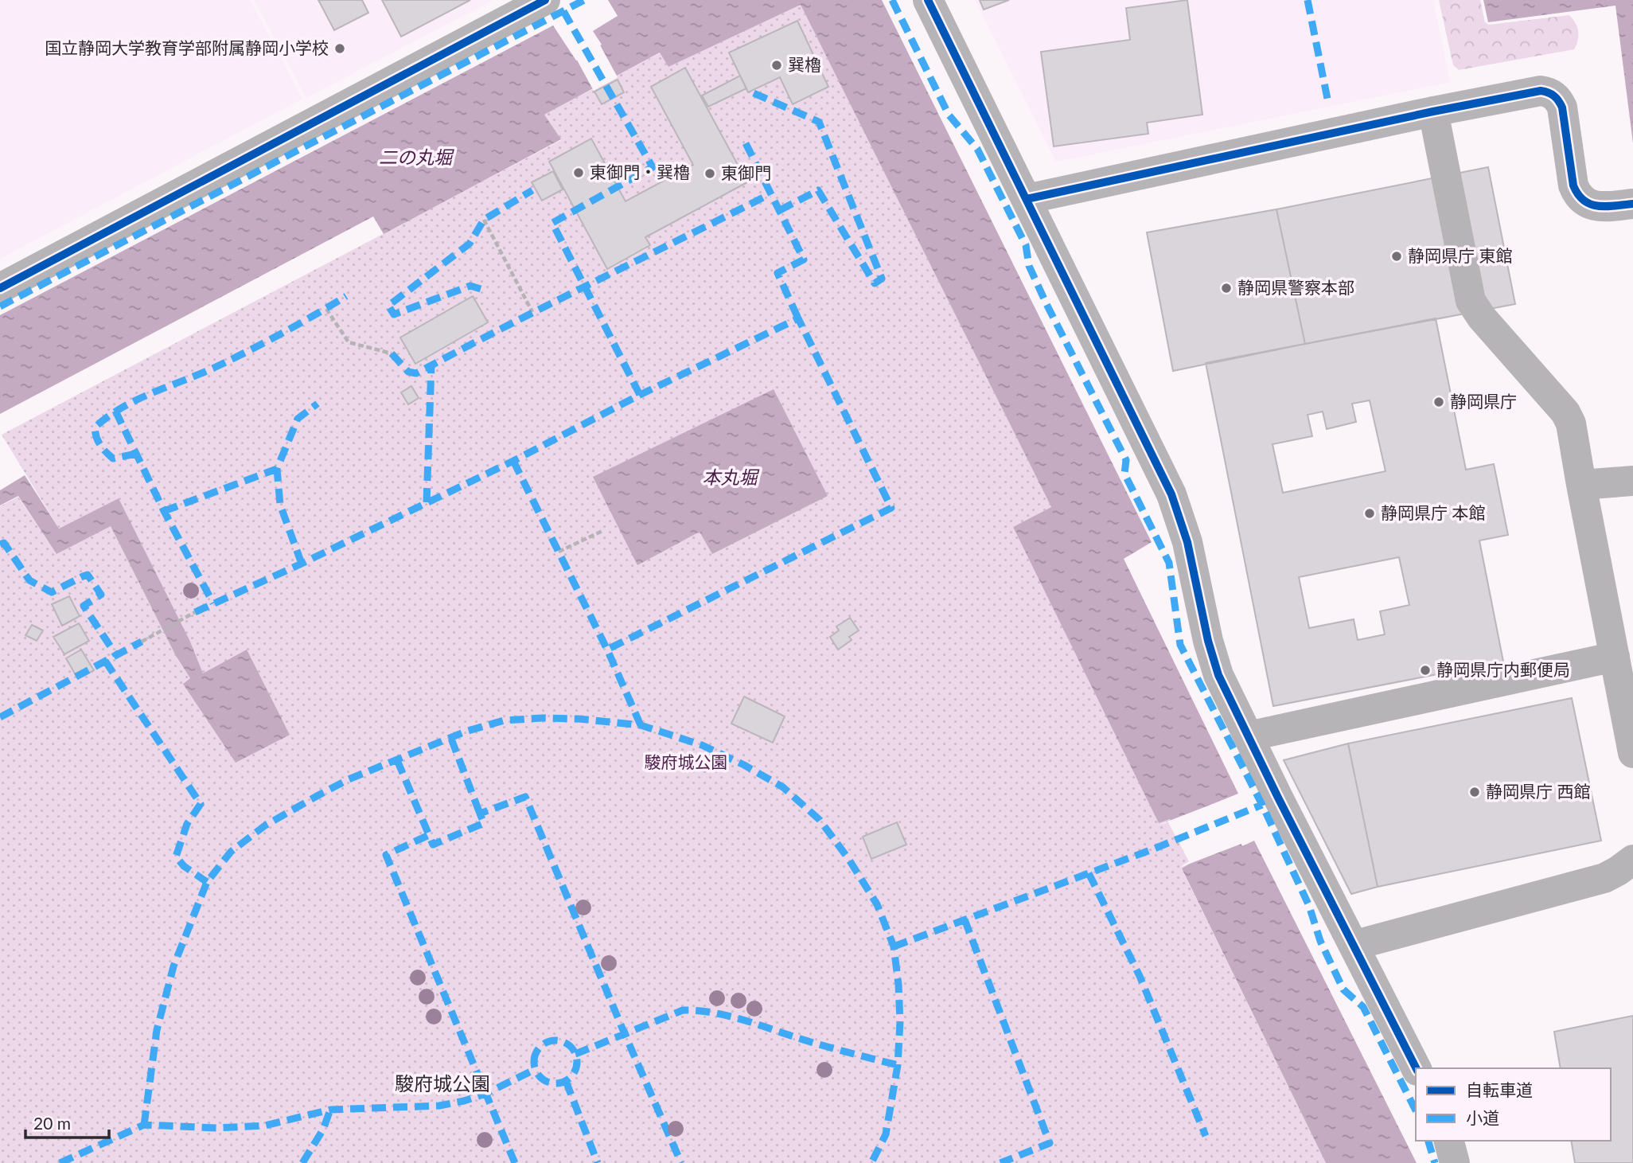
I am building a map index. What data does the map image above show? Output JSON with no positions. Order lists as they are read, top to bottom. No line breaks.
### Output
{"districts":["駿府城公園"],"water":["二の丸堀","本丸堀"],"parks":["駿府城公園"],"places":["国立静岡大学教育学部附属静岡小学校","巽櫓","東御門・巽櫓","東御門","静岡県庁 東館","静岡県警察本部","静岡県庁","静岡県庁 本館","静岡県庁内郵便局","静岡県庁 西館"],"legend":["自転車道","小道"],"scale_bar":"20 m"}
